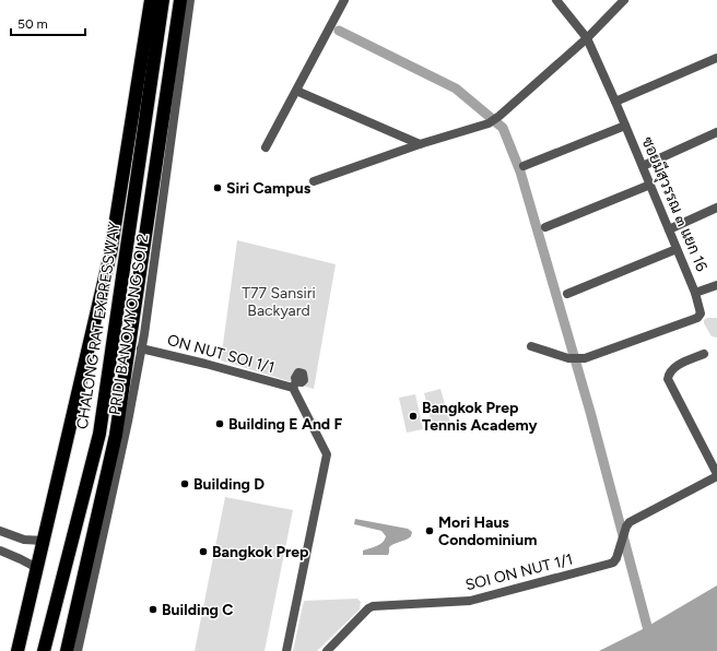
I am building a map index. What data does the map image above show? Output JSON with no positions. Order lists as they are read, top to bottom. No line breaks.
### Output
{"streets":{"highway":["CHALONG RAT EXPRESSWAY"],"street":["ซอยมีสุวรรณ ๓ แยก 16","PRIDI BANOMYONG SOI 2","ON NUT SOI 1/1","SOI ON NUT 1/1"]},"crossings":[["PRIDI BANOMYONG SOI 2","ON NUT SOI 1/1"]],"parks":["T77 Sansiri Backyard"],"places":["Siri Campus","Bangkok Prep Tennis Academy","Building E And F","Building D","Mori Haus Condominium","Bangkok Prep","Building C"],"scale_bar":"50 m"}
